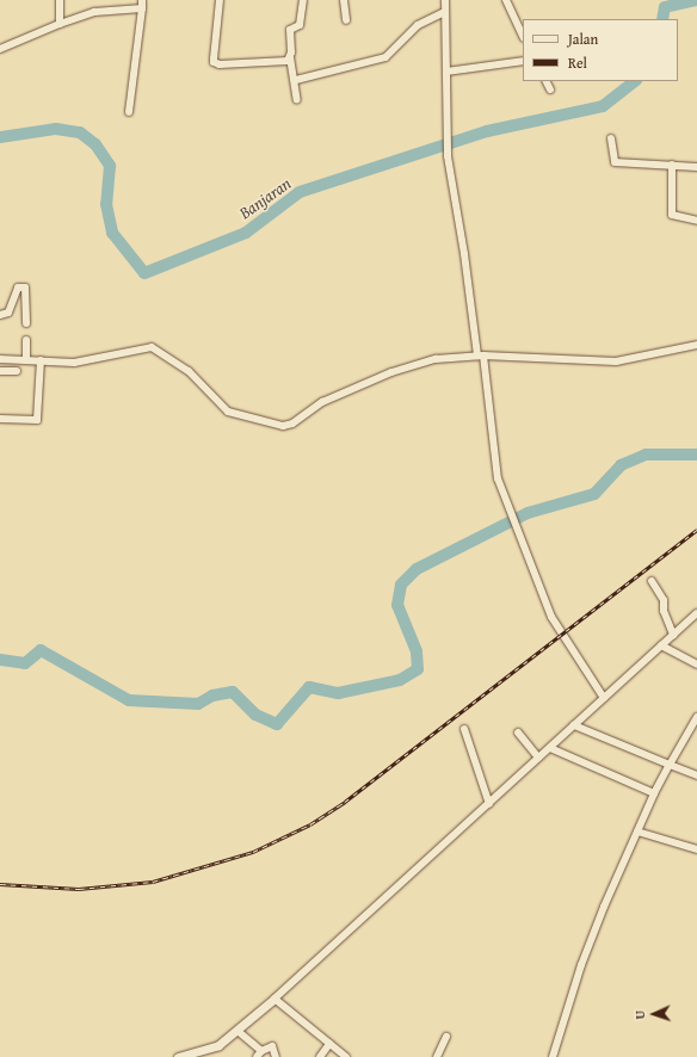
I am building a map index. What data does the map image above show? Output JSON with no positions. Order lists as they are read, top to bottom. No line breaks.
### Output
{"water":["Banjaran"],"legend":["Jalan","Rel"],"north":"left"}
